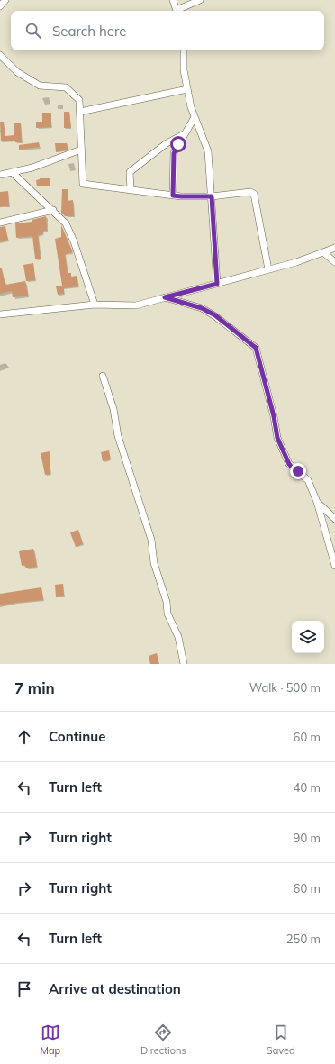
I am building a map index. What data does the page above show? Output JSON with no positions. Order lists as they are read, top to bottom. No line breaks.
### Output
{"page":{"search":"Search here","heading":["7 min","Walk · 500 m"],"list":[["Continue","60 m"],["Turn left","40 m"],["Turn right","90 m"],["Turn right","60 m"],["Turn left","250 m"],"Arrive at destination"],"nav":["Map","Directions","Saved"]}}
